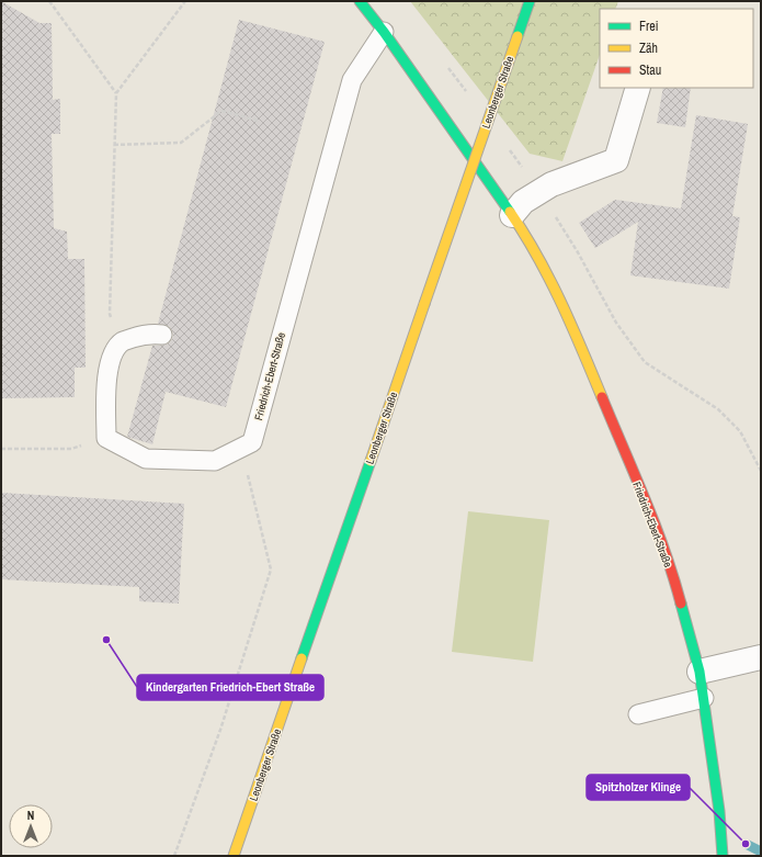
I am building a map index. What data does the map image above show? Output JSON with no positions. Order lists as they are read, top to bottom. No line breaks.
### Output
{"streets":{"street":["Leonberger Straße","Friedrich-Ebert-Straße"]},"places":["Kindergarten Friedrich-Ebert Straße","Spitzholzer Klinge"],"legend":["Frei","Zäh","Stau"],"north":"top"}
